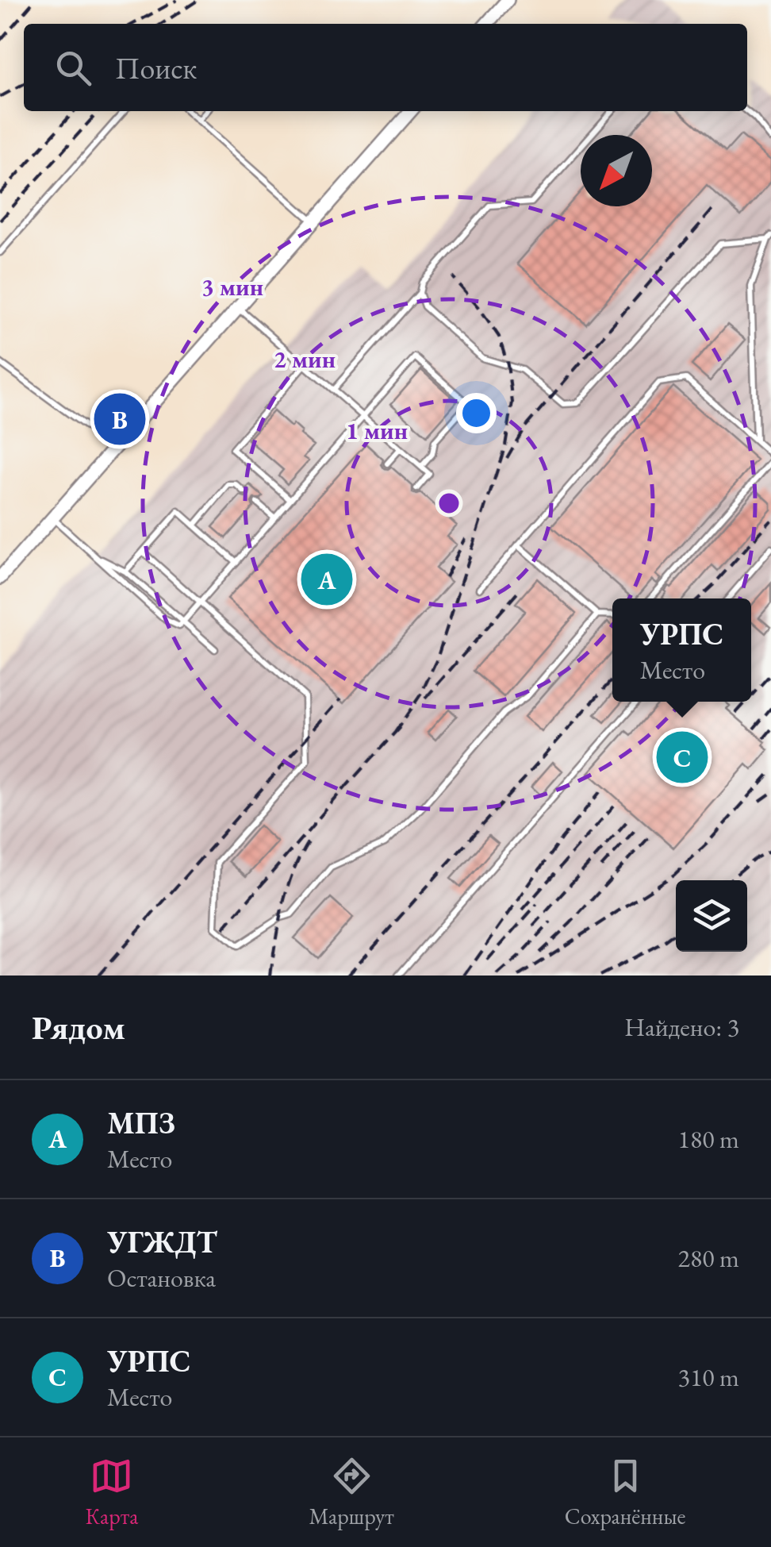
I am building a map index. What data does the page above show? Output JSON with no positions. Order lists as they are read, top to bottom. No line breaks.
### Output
{"north":"bottom left","page":{"search":"Поиск","pins":["B","A","C"],"popup":["УРПС","Место"],"heading":["Рядом","Найдено: 3"],"list":[{"mark":"A","name":"МПЗ","note":"Место","value":"180 m"},{"mark":"B","name":"УГЖДТ","note":"Остановка","value":"280 m"},{"mark":"C","name":"УРПС","note":"Место","value":"310 m"}],"nav":["Карта","Маршрут","Сохранённые"]},"rings":["3 мин","2 мин","1 мин"]}
